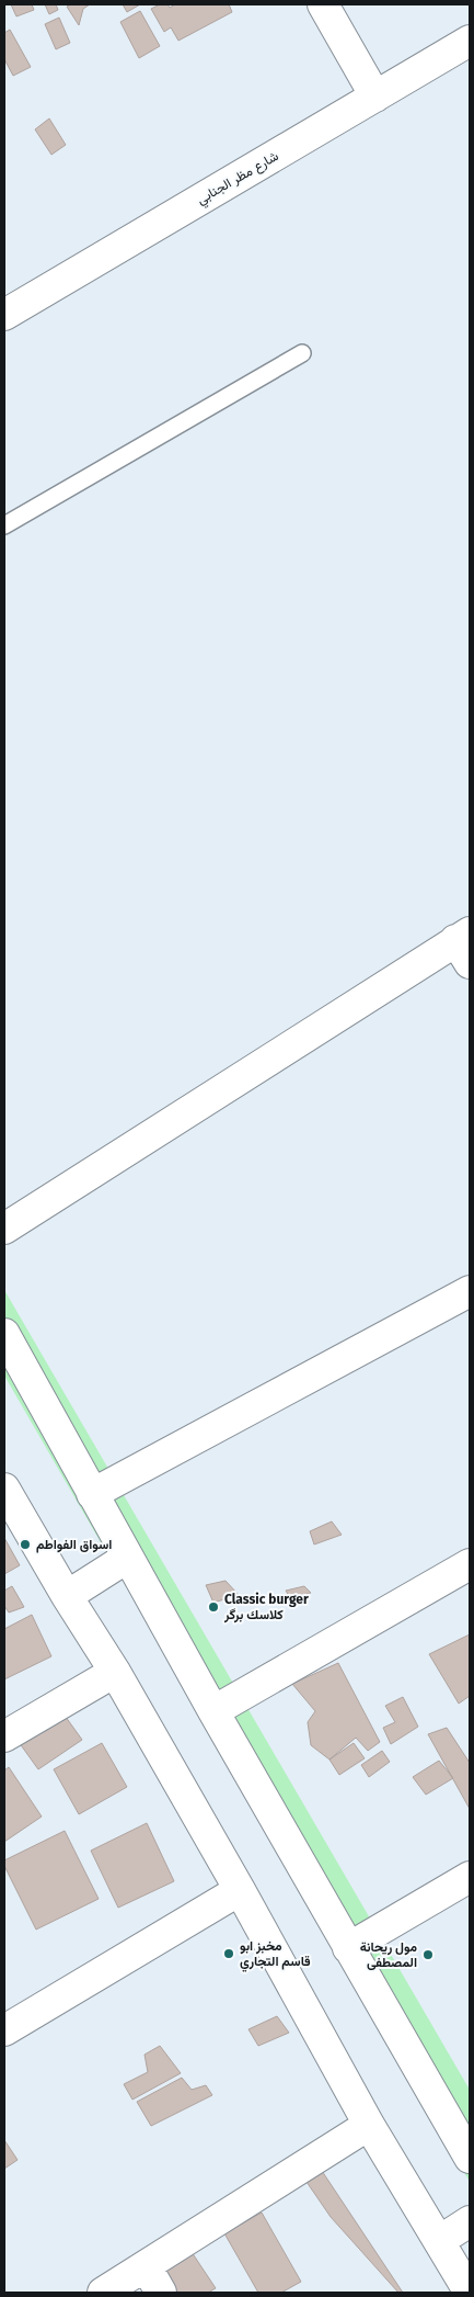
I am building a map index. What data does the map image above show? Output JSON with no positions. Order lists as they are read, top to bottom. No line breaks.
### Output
{"streets":{"street":["شارع مظر الجنابي"]},"places":["اسواق الفواطم","Classic burger كلاسك برگر","مخبز ابو قاسم التجاري","مول ريحانة المصطفى"]}
